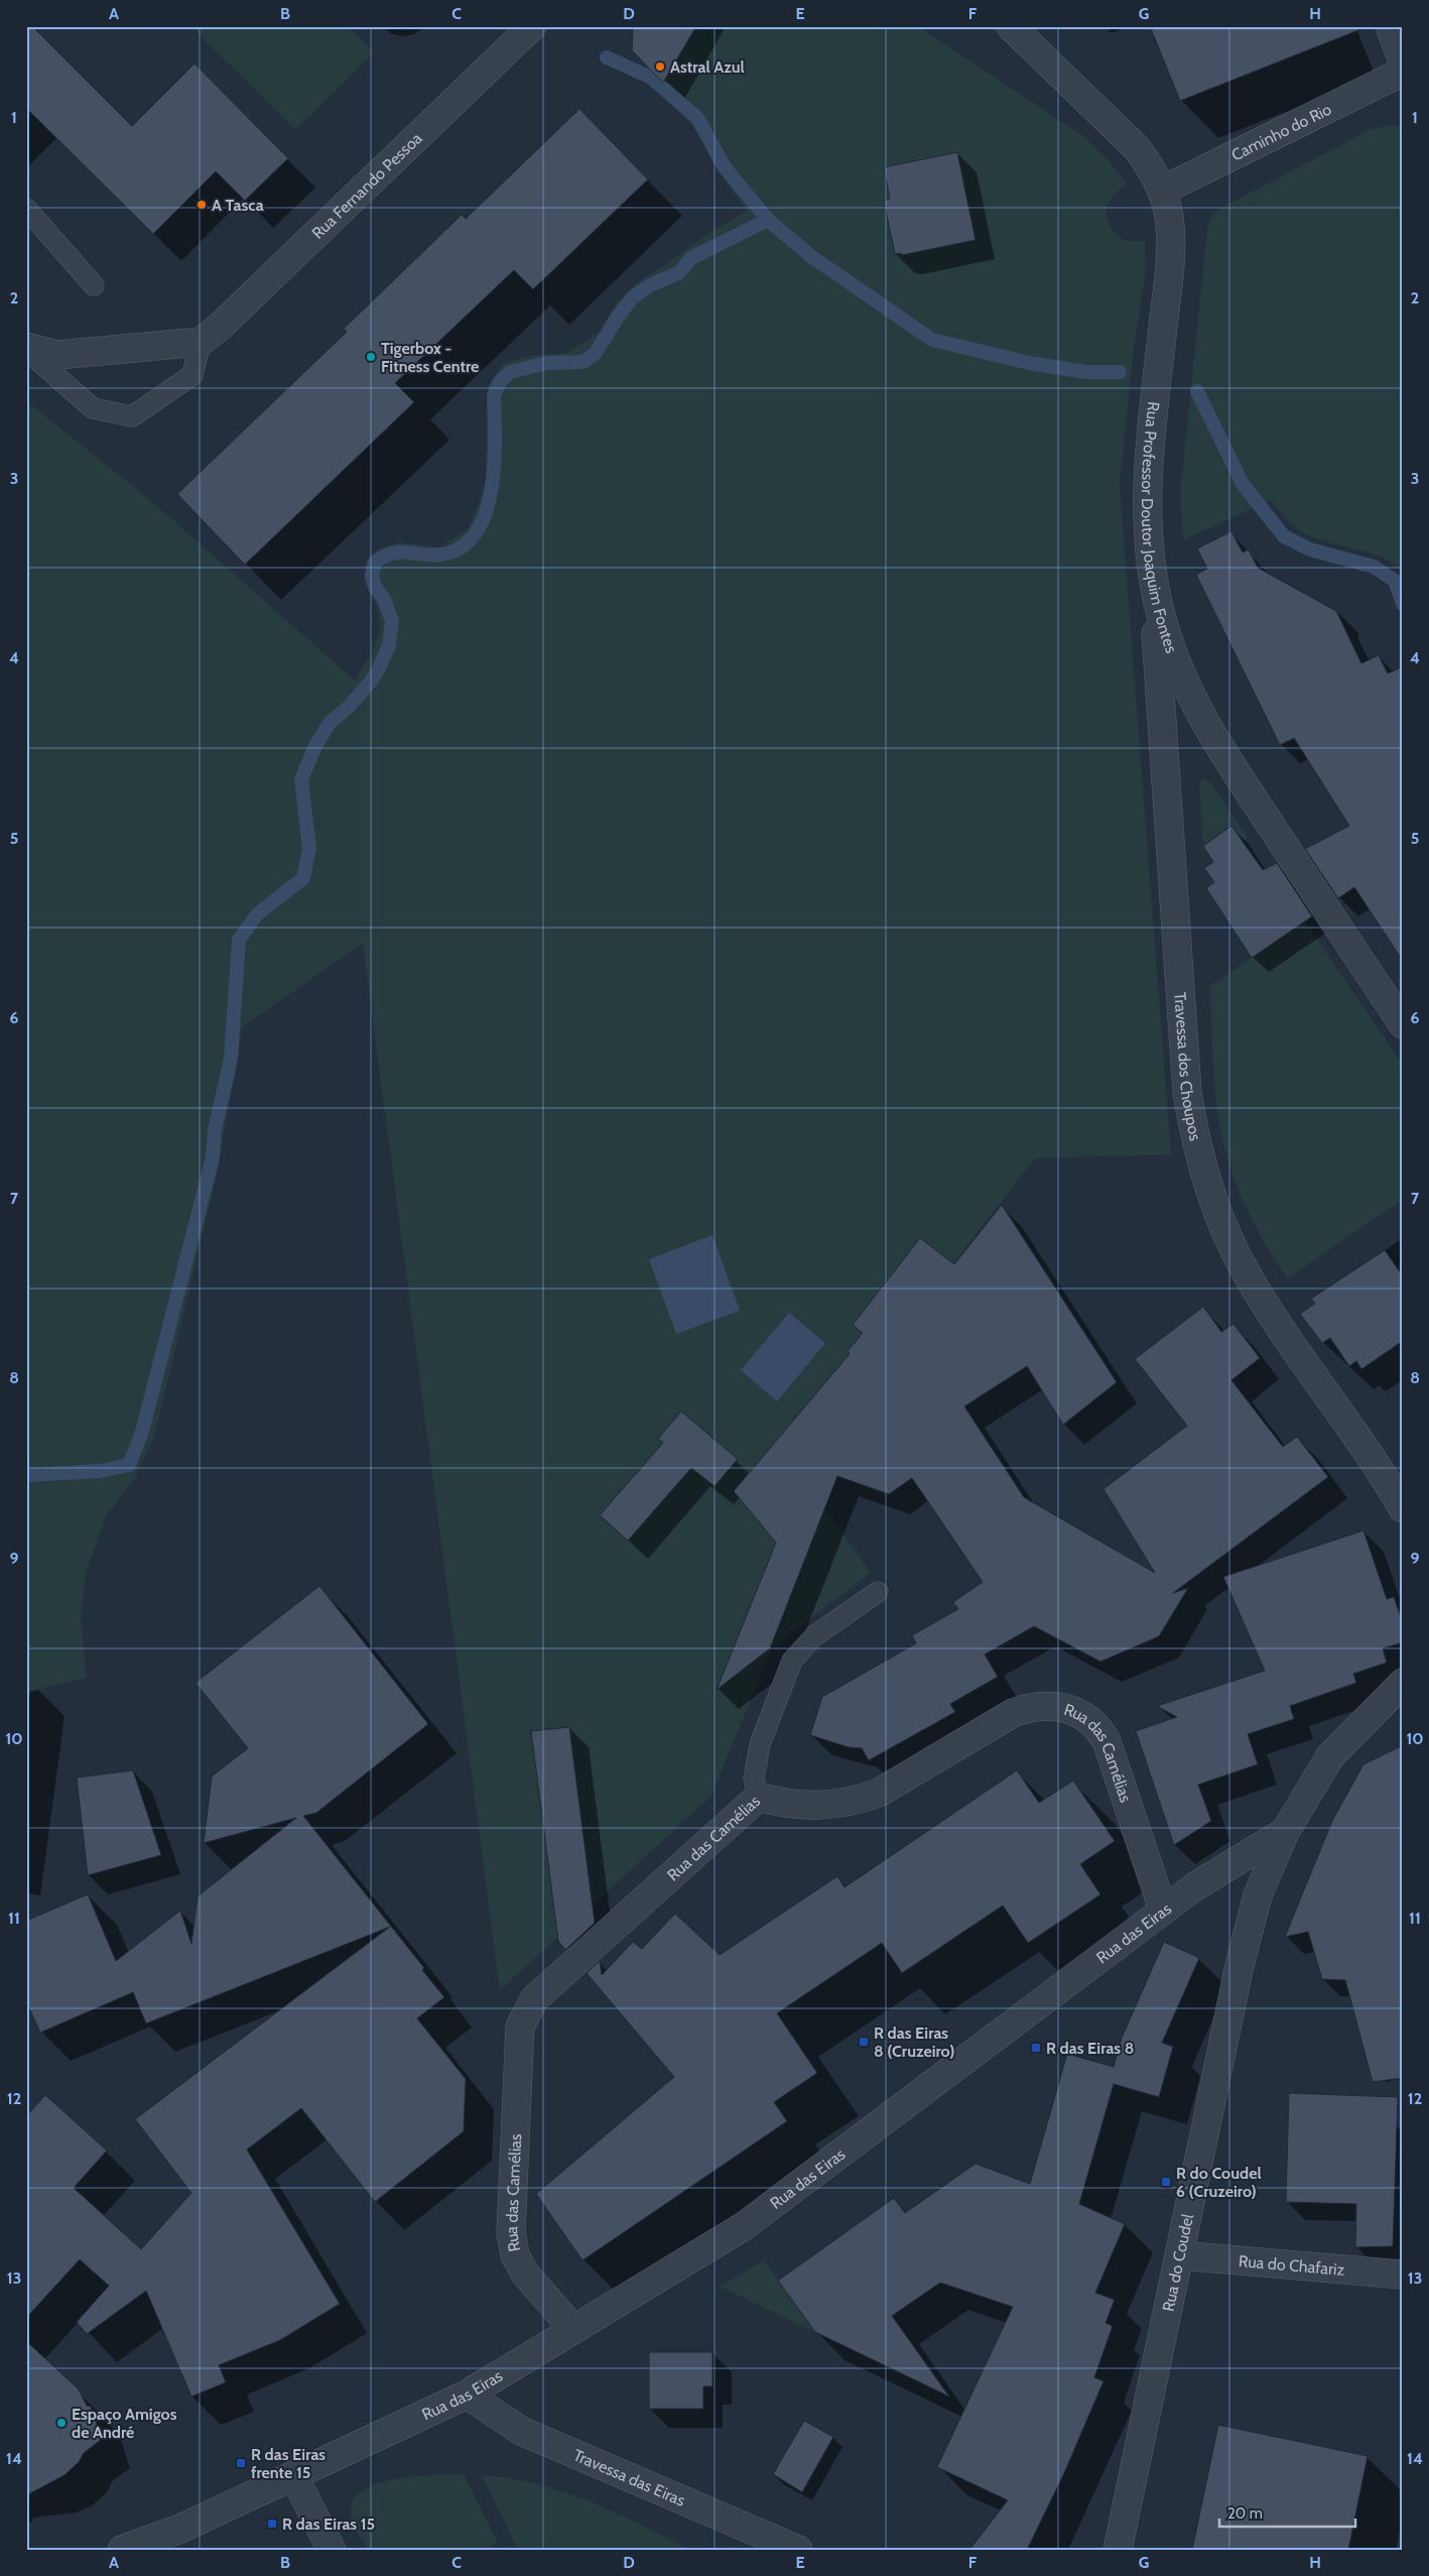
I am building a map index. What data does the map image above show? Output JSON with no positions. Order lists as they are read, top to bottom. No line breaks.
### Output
{"streets":{"street":["Caminho do Rio","Rua Fernando Pessoa","Rua Professor Doutor Joaquim Fontes","Travessa dos Choupos","Rua das Camélias","Rua das Eiras","Rua do Coudel","Rua do Chafariz","Travessa das Eiras"]},"crossings":[["Caminho do Rio","Rua Professor Doutor Joaquim Fontes"],["Rua Professor Doutor Joaquim Fontes","Travessa dos Choupos"],["Rua das Camélias","Rua das Eiras"],["Rua das Eiras","Rua do Coudel"],["Rua das Eiras","Travessa das Eiras"],["Rua do Coudel","Rua do Chafariz"]],"places":{"other":["Astral Azul","A Tasca","Tigerbox - Fitness Centre","Espaço Amigos de André"],"transit":["R das Eiras 8 (Cruzeiro)","R das Eiras 8","R do Coudel 6 (Cruzeiro)","R das Eiras frente 15","R das Eiras 15"]},"scale_bar":"20 m","grid":{"columns":["A","B","C","D","E","F","G","H"],"rows":["1","2","3","4","5","6","7","8","9","10","11","12","13","14"]}}
